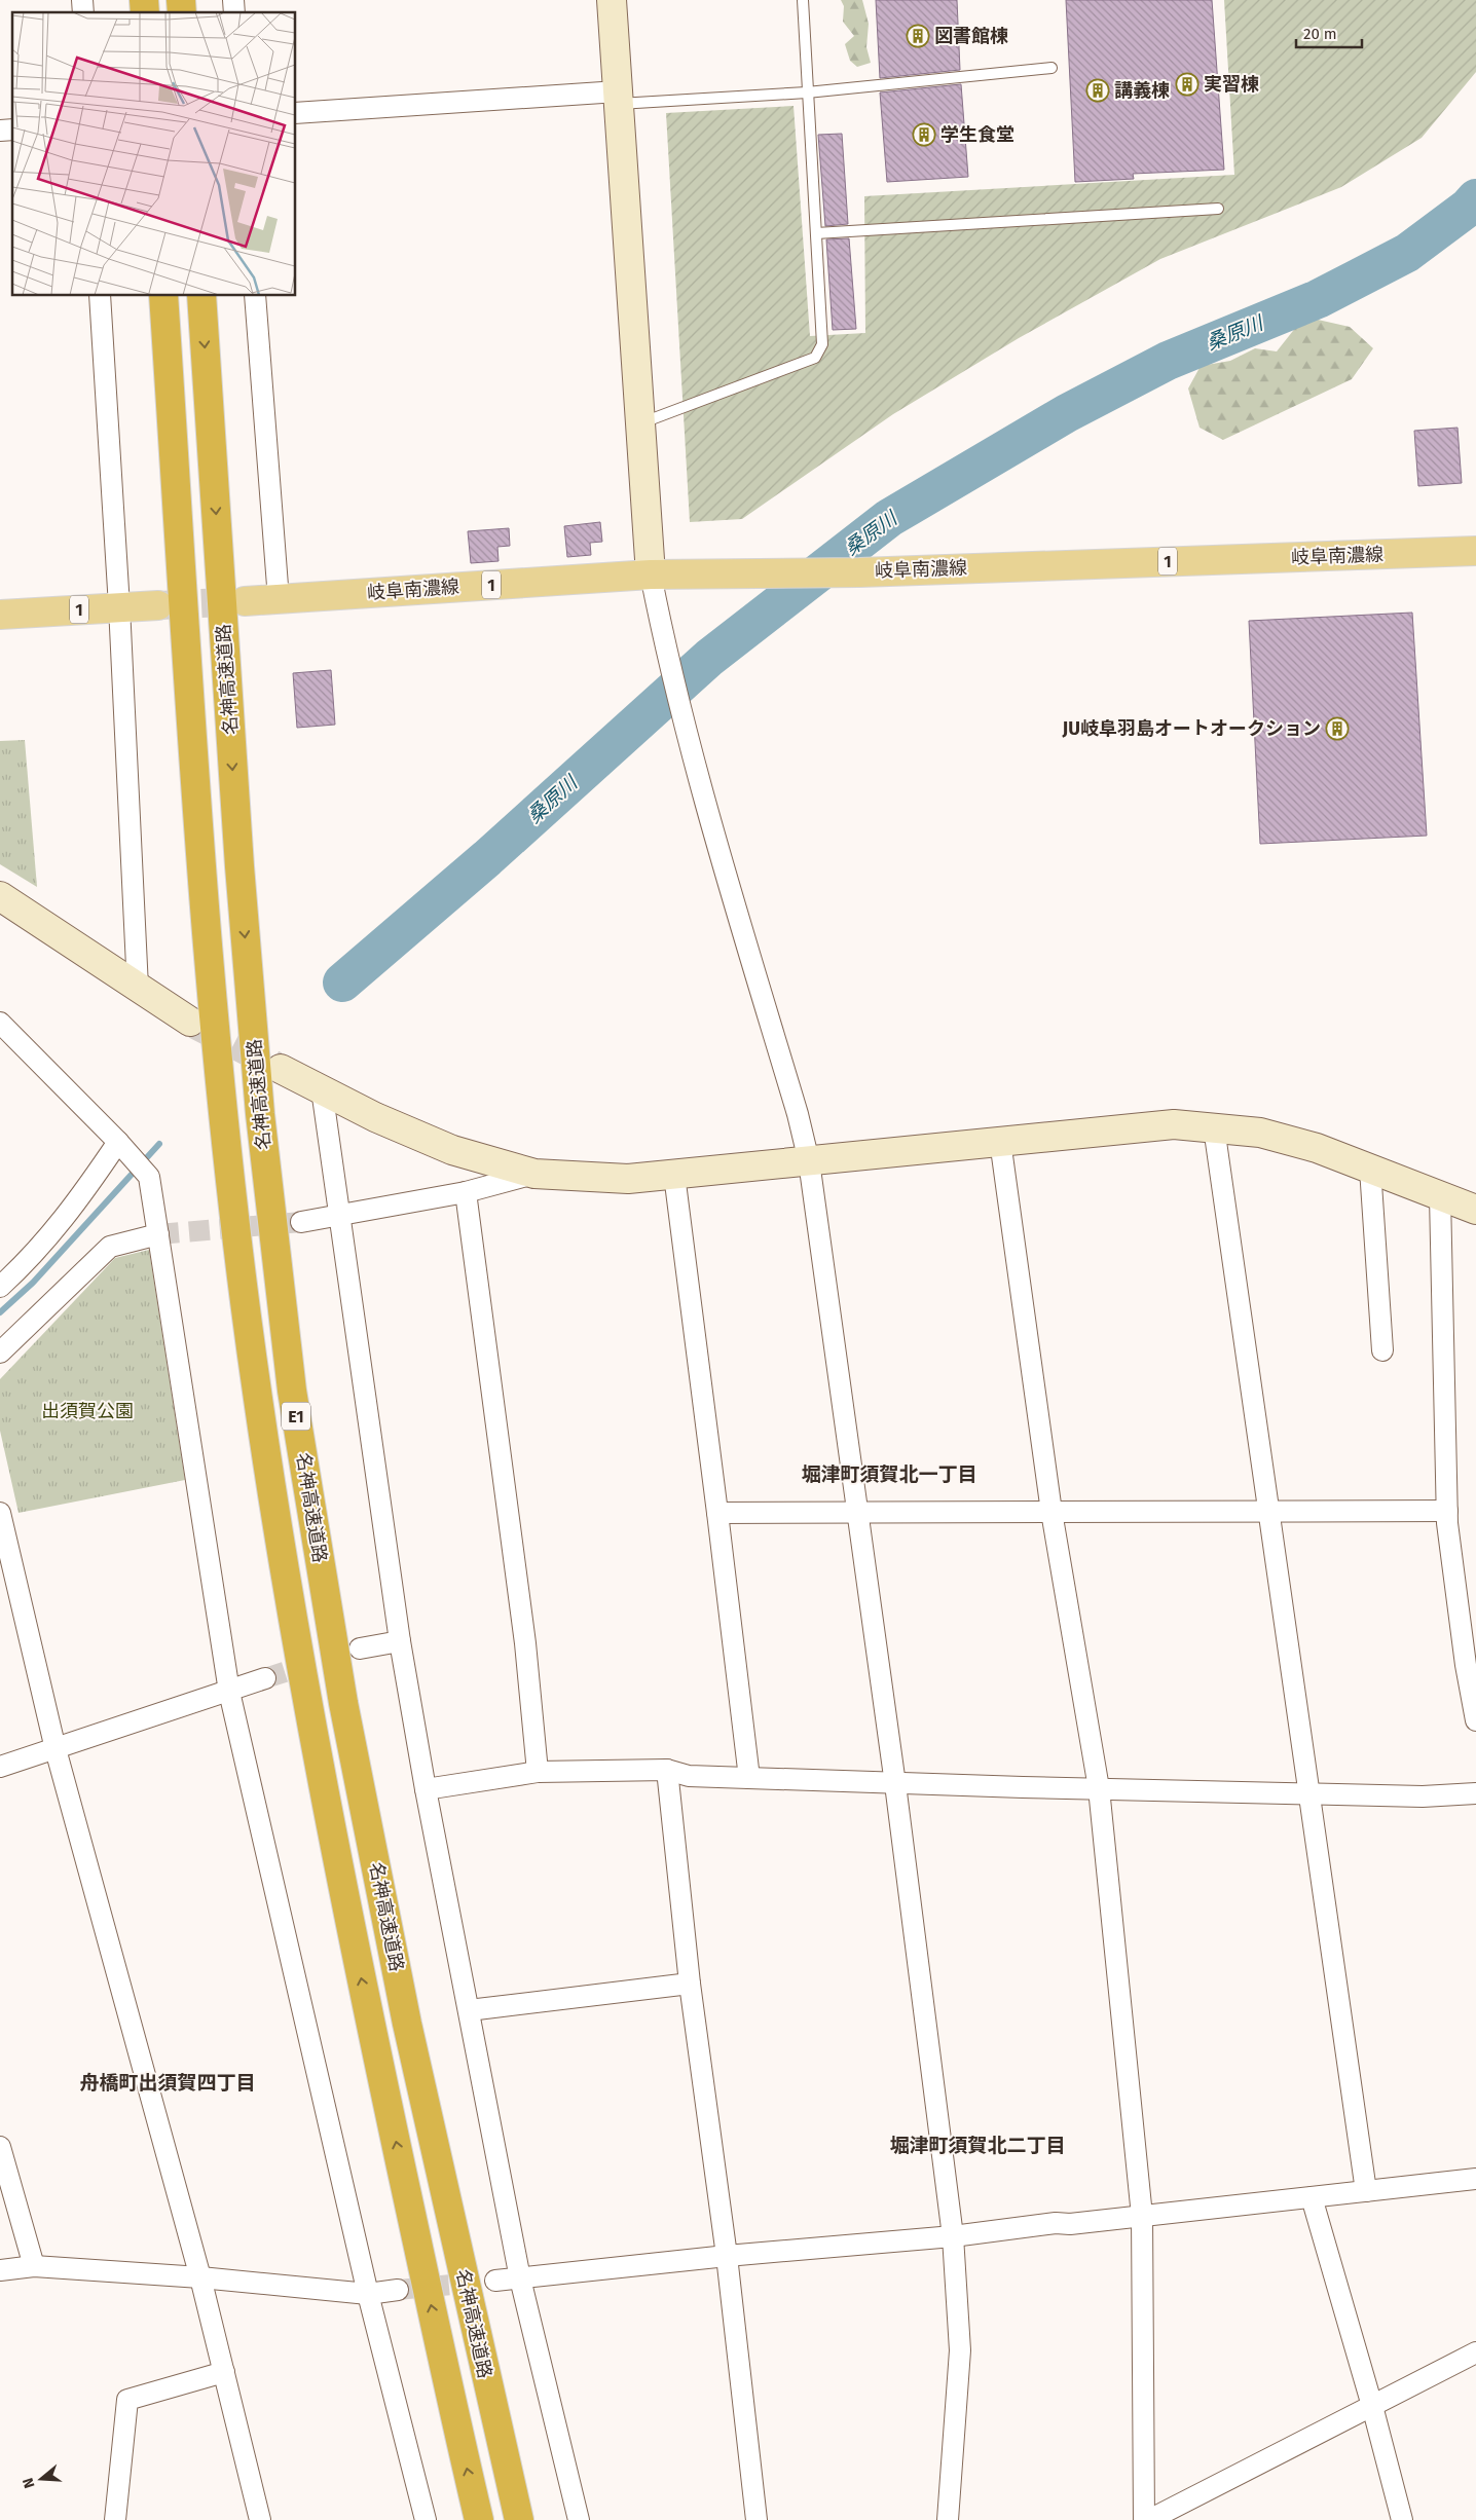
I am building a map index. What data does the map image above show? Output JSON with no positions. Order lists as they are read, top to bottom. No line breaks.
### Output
{"streets":{"highway":["名神高速道路","E1"],"main road":["岐阜南濃線","1"]},"districts":["堀津町須賀北一丁目","舟橋町出須賀四丁目","堀津町須賀北二丁目"],"water":["桑原川"],"parks":["出須賀公園"],"places":{"building":["図書館棟","実習棟","講義棟","学生食堂","JU岐阜羽島オートオークション"]},"scale_bar":"20 m","north":"left"}
